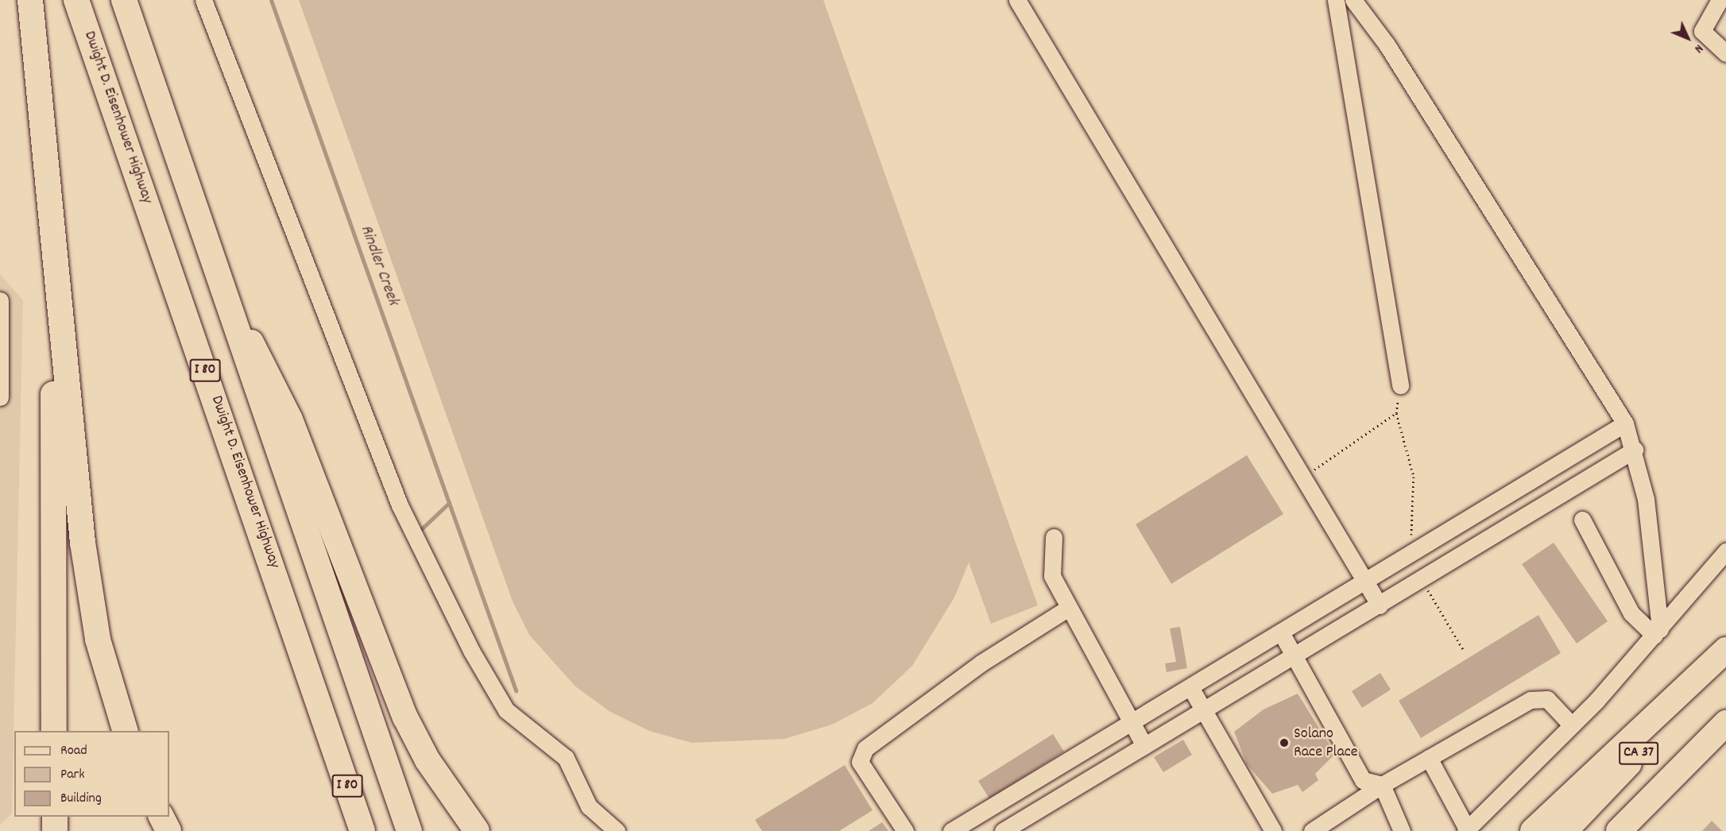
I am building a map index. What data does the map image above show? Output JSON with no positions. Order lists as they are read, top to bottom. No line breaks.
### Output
{"streets":{"highway":["Dwight D. Eisenhower Highway","I 80","CA 37"]},"water":["Rindler Creek"],"places":["Solano Race Place"],"legend":["Road","Park","Building"],"north":"bottom right"}
